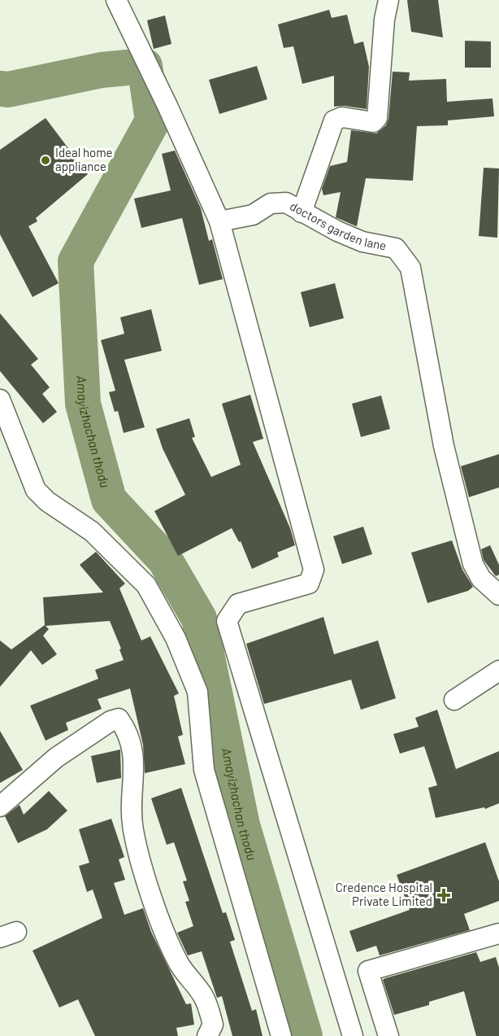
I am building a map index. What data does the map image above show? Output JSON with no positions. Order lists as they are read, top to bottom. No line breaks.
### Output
{"streets":{"street":["doctors garden lane"]},"water":["Amayizhachan thodu"],"places":{"other":["Ideal home appliance"],"health":["Credence Hospital Private Limited"]}}
